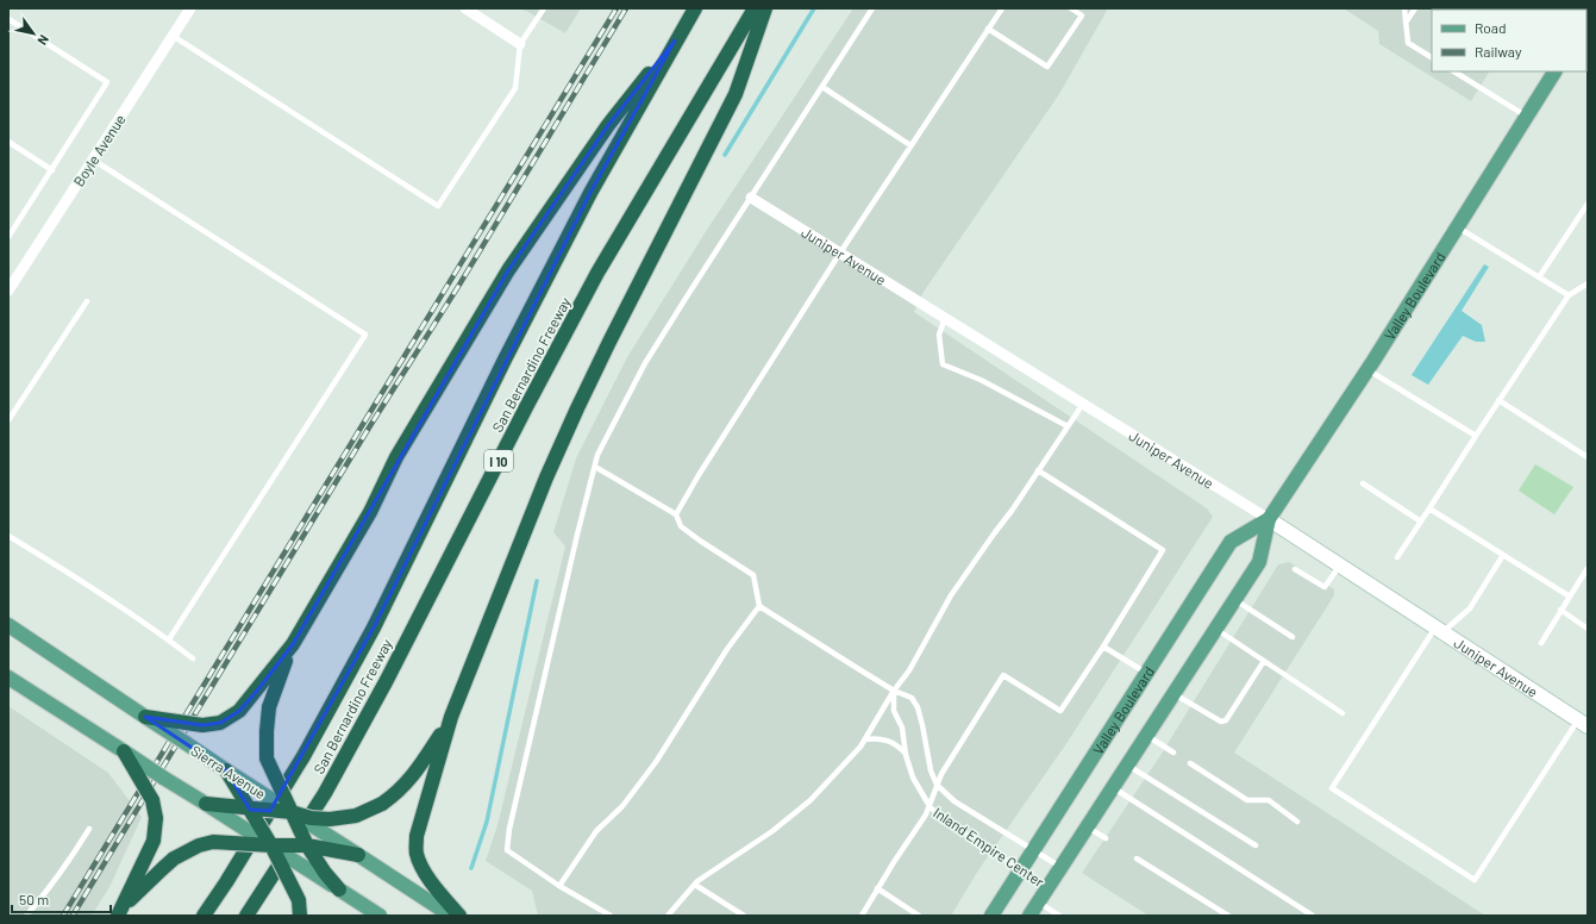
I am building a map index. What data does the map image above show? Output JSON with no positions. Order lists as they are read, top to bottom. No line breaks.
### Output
{"streets":{"highway":["San Bernardino Freeway","I 10"],"main road":["Valley Boulevard","Sierra Avenue"],"street":["Boyle Avenue","Juniper Avenue"],"lane":["Inland Empire Center"]},"crossings":[["Juniper Avenue","Valley Boulevard"],["Valley Boulevard","Inland Empire Center"]],"legend":["Road","Railway"],"scale_bar":"50 m","north":"bottom right"}
